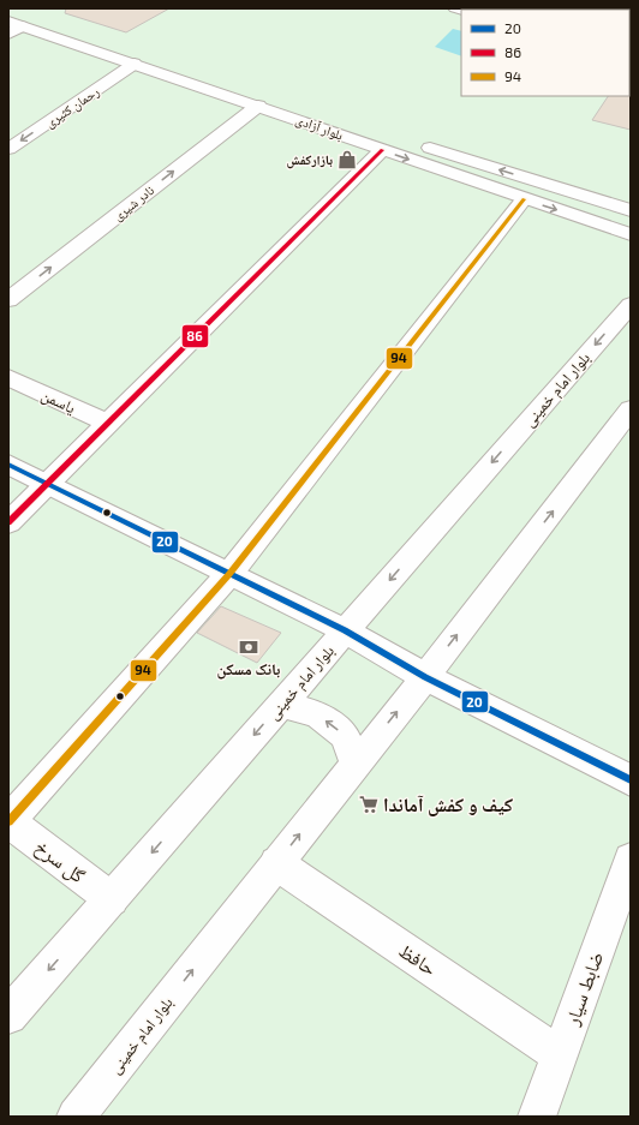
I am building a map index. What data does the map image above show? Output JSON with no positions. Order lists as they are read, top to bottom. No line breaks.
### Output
{"streets":{"main road":["رحمان کثیری","بلوار آزادی","نادر شیری","بلوار امام خمینی","یاسمن","گل سرخ","حافظ","ضابط سیار"]},"crossings":[["رحمان کثیری","بلوار آزادی"],["بلوار آزادی","نادر شیری"],["بلوار امام خمینی","گل سرخ"],["بلوار امام خمینی","حافظ"],["حافظ","ضابط سیار"]],"one_way":["رحمان کثیری"],"places":{"shop":["بازارکفش"],"bank":["بانک مسکن"],"supermarket":["کیف و کفش آماندا"]},"lines":["transit line 86","transit line 94","transit line 20"],"legend":["20","86","94"]}
